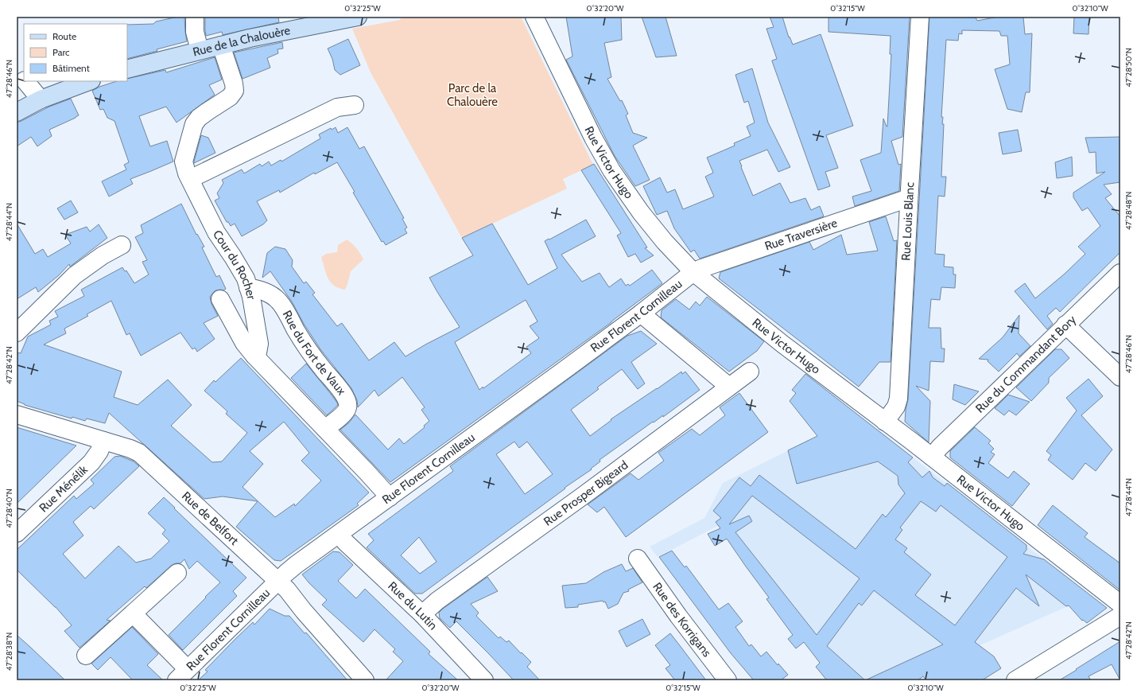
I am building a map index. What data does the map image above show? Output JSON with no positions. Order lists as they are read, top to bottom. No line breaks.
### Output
{"streets":{"street":["Rue de la Chalouère","Rue Victor Hugo","Rue Louis Blanc","Rue Traversière","Cour du Rocher","Rue Florent Cornilleau","Rue du Fort de Vaux","Rue du Commandant Bory","Rue Ménélik","Rue Prosper Bigeard","Rue de Belfort","Rue du Lutin","Rue des Korrigans"]},"crossings":[["Rue de la Chalouère","Cour du Rocher"],["Rue Victor Hugo","Rue Louis Blanc"],["Rue Victor Hugo","Rue Traversière"],["Rue Victor Hugo","Rue Florent Cornilleau"],["Rue Victor Hugo","Rue du Commandant Bory"],["Rue Louis Blanc","Rue Traversière"],["Rue Traversière","Rue Florent Cornilleau"],["Cour du Rocher","Rue du Fort de Vaux"],["Rue Florent Cornilleau","Rue de Belfort"],["Rue Florent Cornilleau","Rue du Lutin"],["Rue Ménélik","Rue de Belfort"],["Rue Prosper Bigeard","Rue du Lutin"]],"parks":["Parc de la Chalouère"],"legend":["Route","Parc","Bâtiment"],"coordinates":["0°32'25\"W","0°32'20\"W","0°32'15\"W","0°32'10\"W","47°28'50\"N","47°28'46\"N","47°28'48\"N","47°28'44\"N","47°28'42\"N","47°28'40\"N","47°28'38\"N"]}
